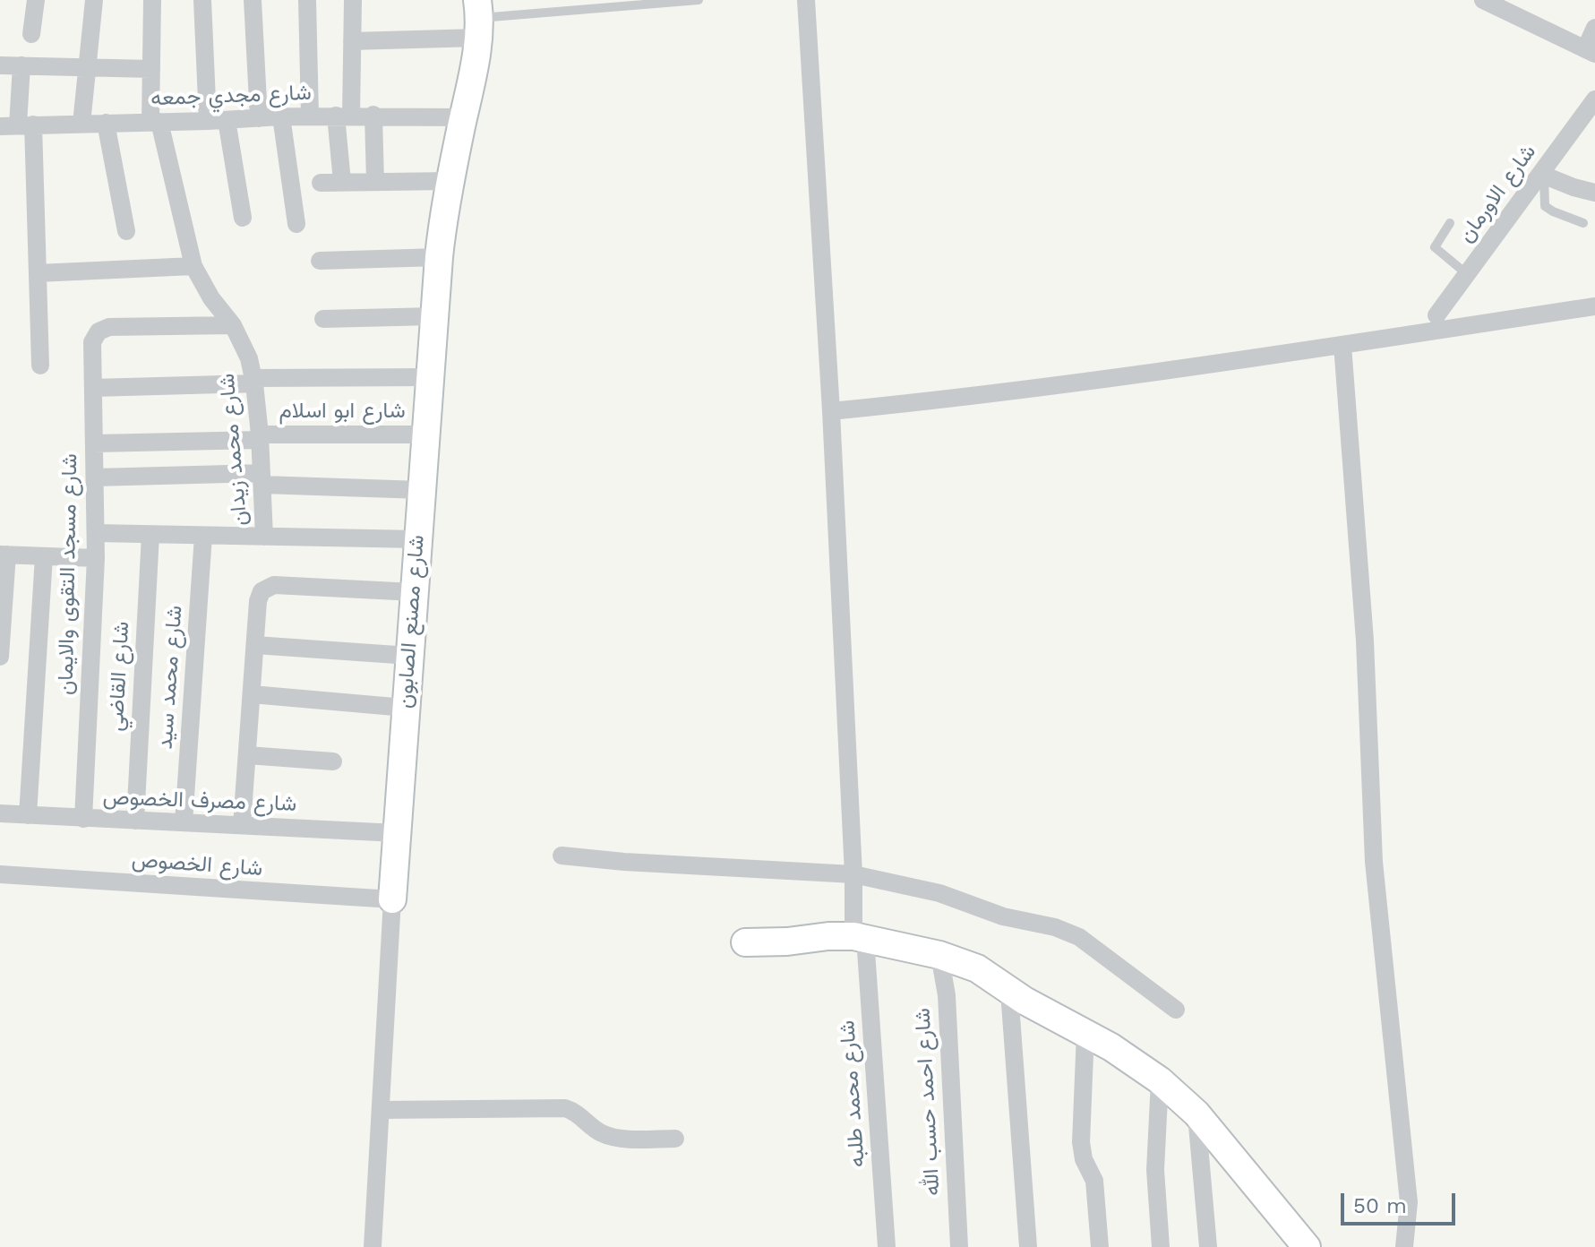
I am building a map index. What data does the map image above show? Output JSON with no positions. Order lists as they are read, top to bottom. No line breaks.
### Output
{"streets":{"street":["شارع مجدي جمعه","شارع الاورمان","شارع ابو اسلام","شارع محمد زيدان","شارع مسجد التقوى والايمان","شارع مصنع الصابون","شارع القاضي","شارع محمد سيد","شارع مصرف الخصوص","شارع الخصوص","شارع محمد طلبه","شارع احمد حسب الله"]},"crossings":[["شارع مجدي جمعه","شارع محمد زيدان"],["شارع مجدي جمعه","شارع مصنع الصابون"],["شارع ابو اسلام","شارع محمد زيدان"],["شارع ابو اسلام","شارع مسجد التقوى والايمان"],["شارع ابو اسلام","شارع مصنع الصابون"],["شارع محمد زيدان","شارع مسجد التقوى والايمان"],["شارع مسجد التقوى والايمان","شارع مصرف الخصوص"],["شارع مصنع الصابون","شارع مصرف الخصوص"],["شارع مصنع الصابون","شارع الخصوص"],["شارع القاضي","شارع مصرف الخصوص"],["شارع محمد سيد","شارع مصرف الخصوص"]],"scale_bar":"50 m"}
